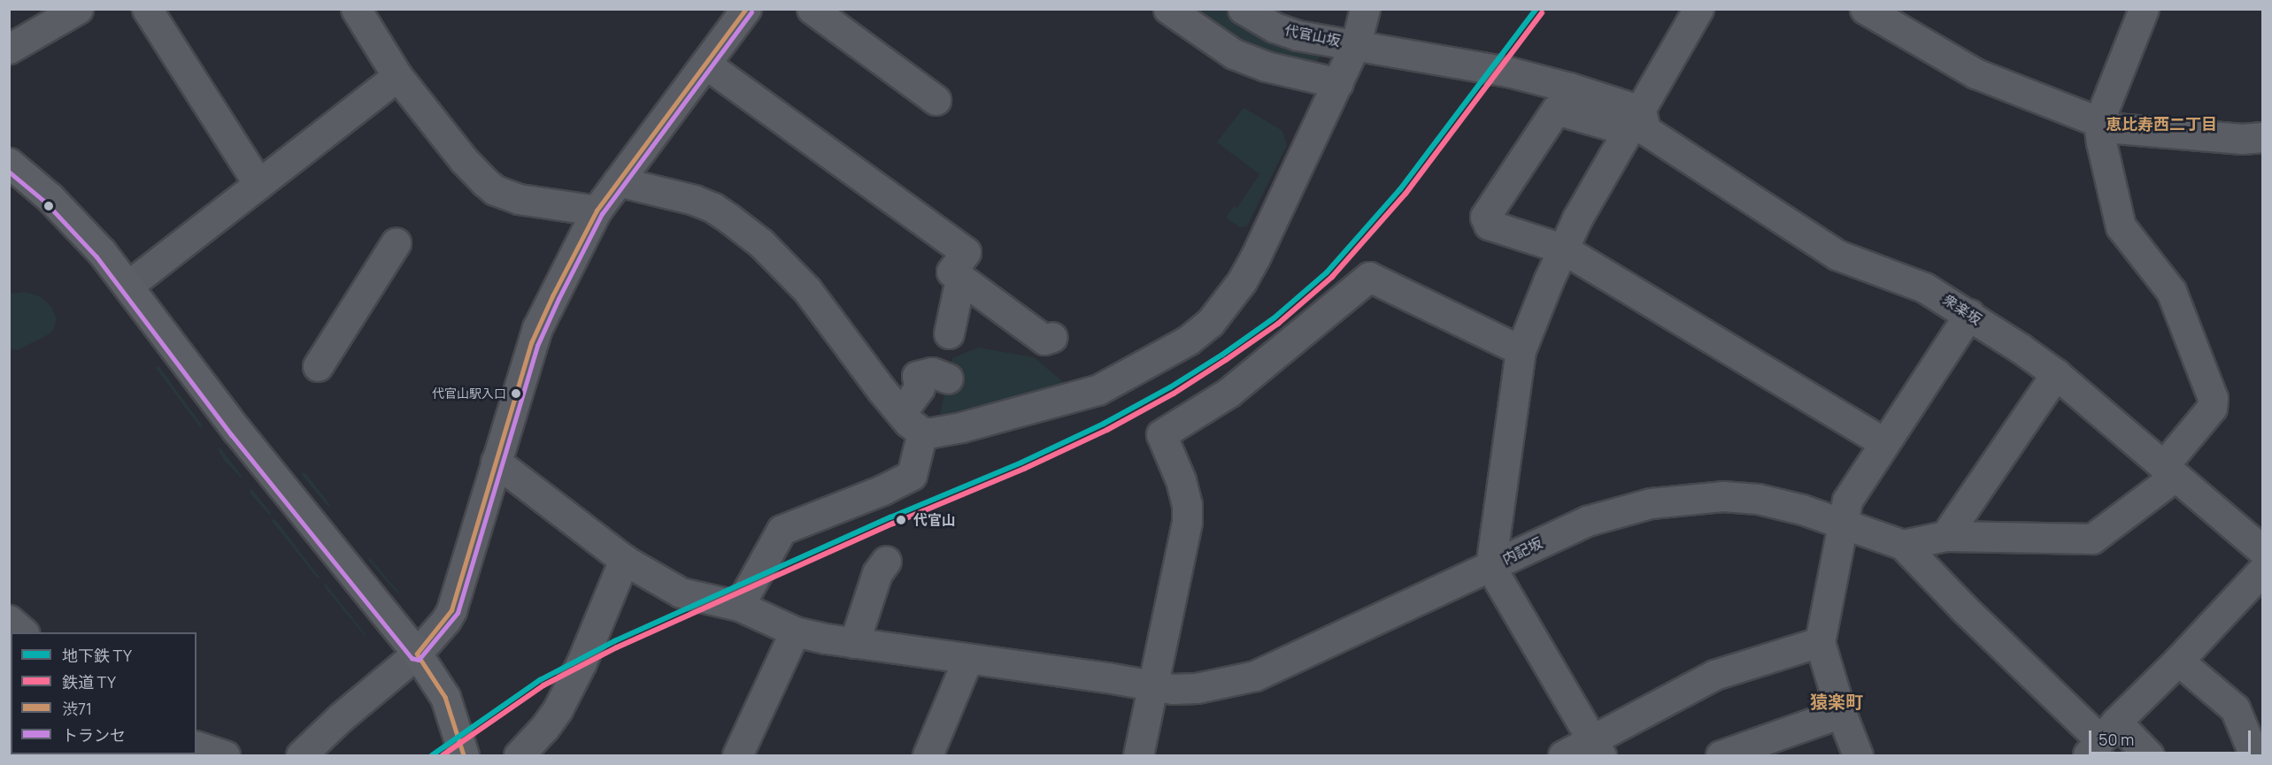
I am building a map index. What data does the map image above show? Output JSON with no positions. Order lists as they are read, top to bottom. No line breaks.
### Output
{"streets":{"street":["代官山坂","衆楽坂","内記坂"]},"crossings":[["代官山坂","衆楽坂"]],"districts":["恵比寿西二丁目","猿楽町"],"places":["代官山駅入口","代官山"],"lines":["metro line TY","transit line 渋71","transit line トランセ","rail line TY"],"legend":["地下鉄 TY","鉄道 TY","渋71","トランセ"],"scale_bar":"50 m"}
